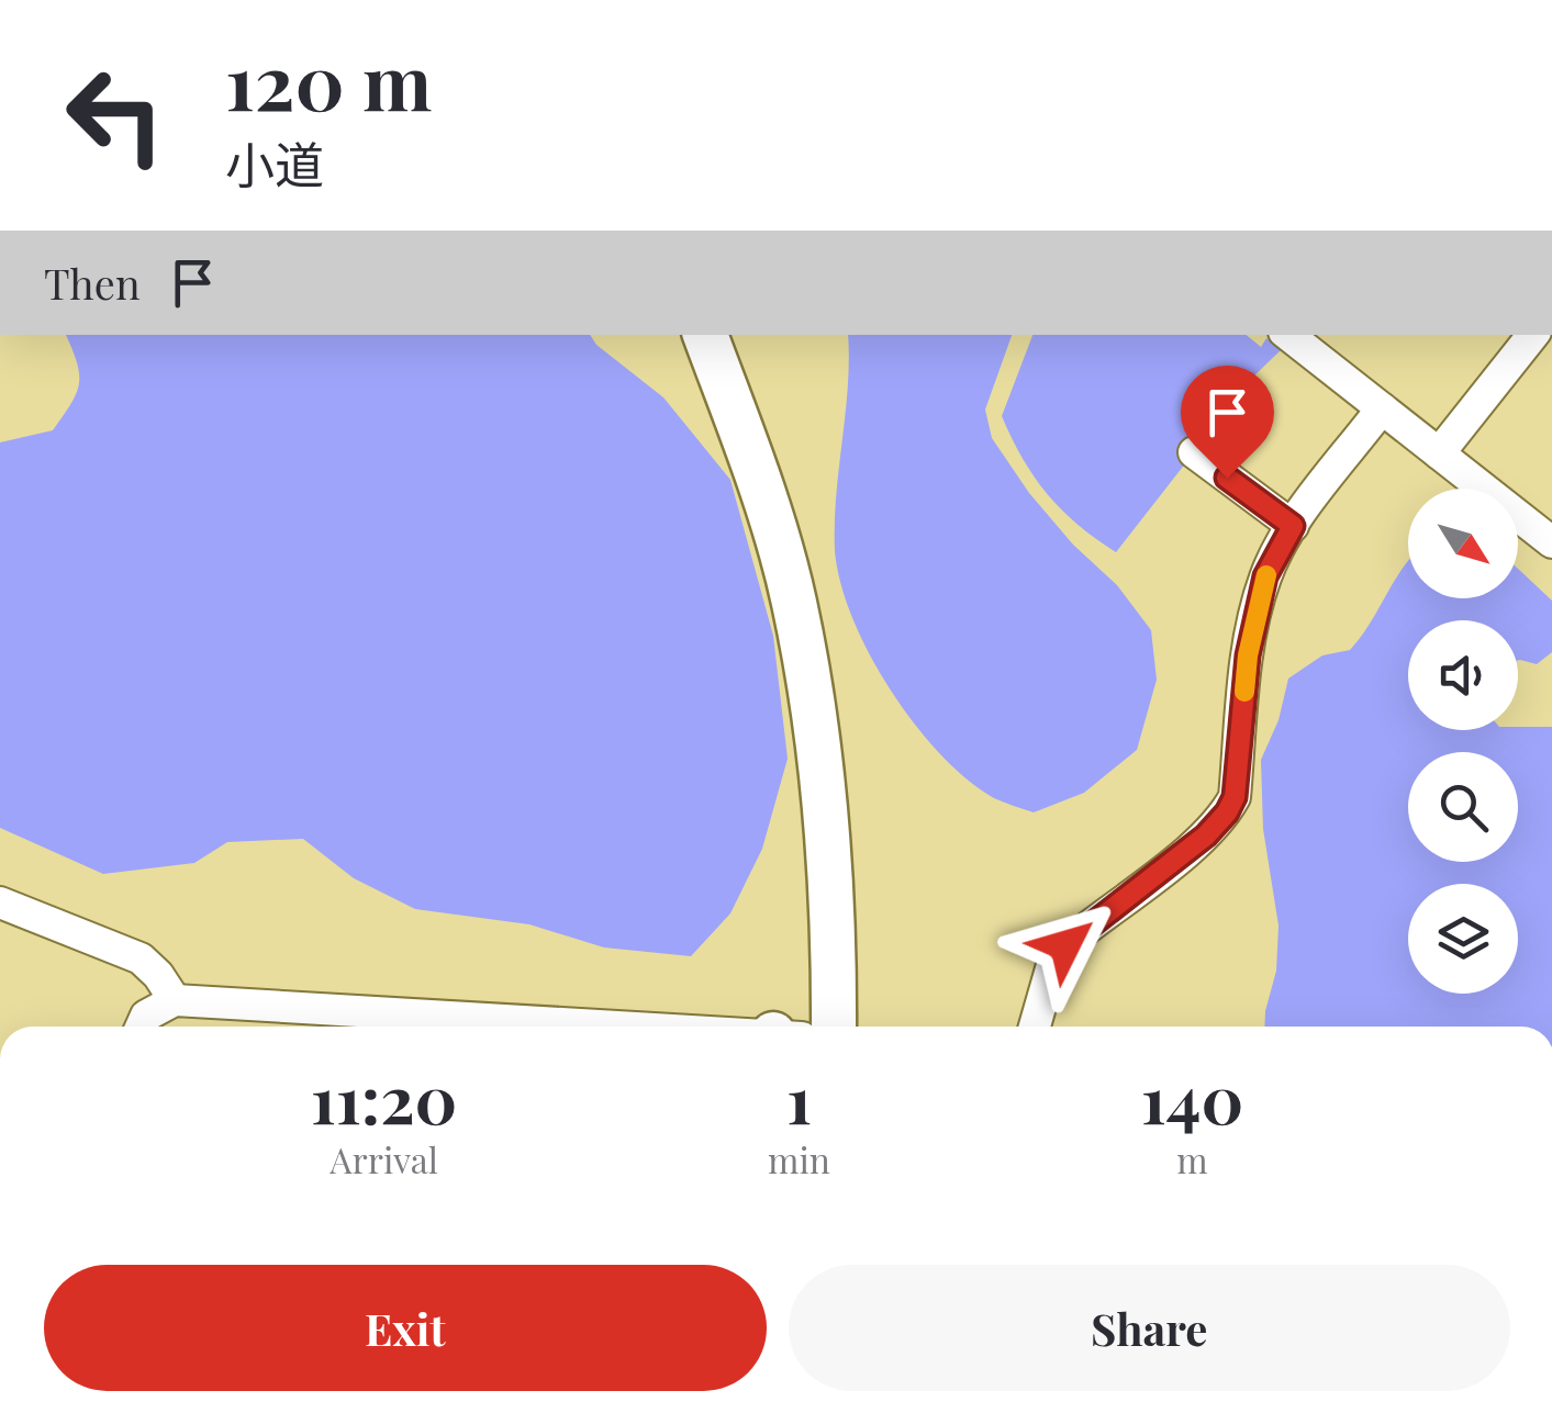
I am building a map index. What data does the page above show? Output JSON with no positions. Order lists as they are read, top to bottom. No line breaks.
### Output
{"north":"bottom right","page":{"turn":["120 m","小道"],"then":"Then","eta":["11:20","Arrival","1","min","140","m"],"buttons":["Exit","Share"]}}
